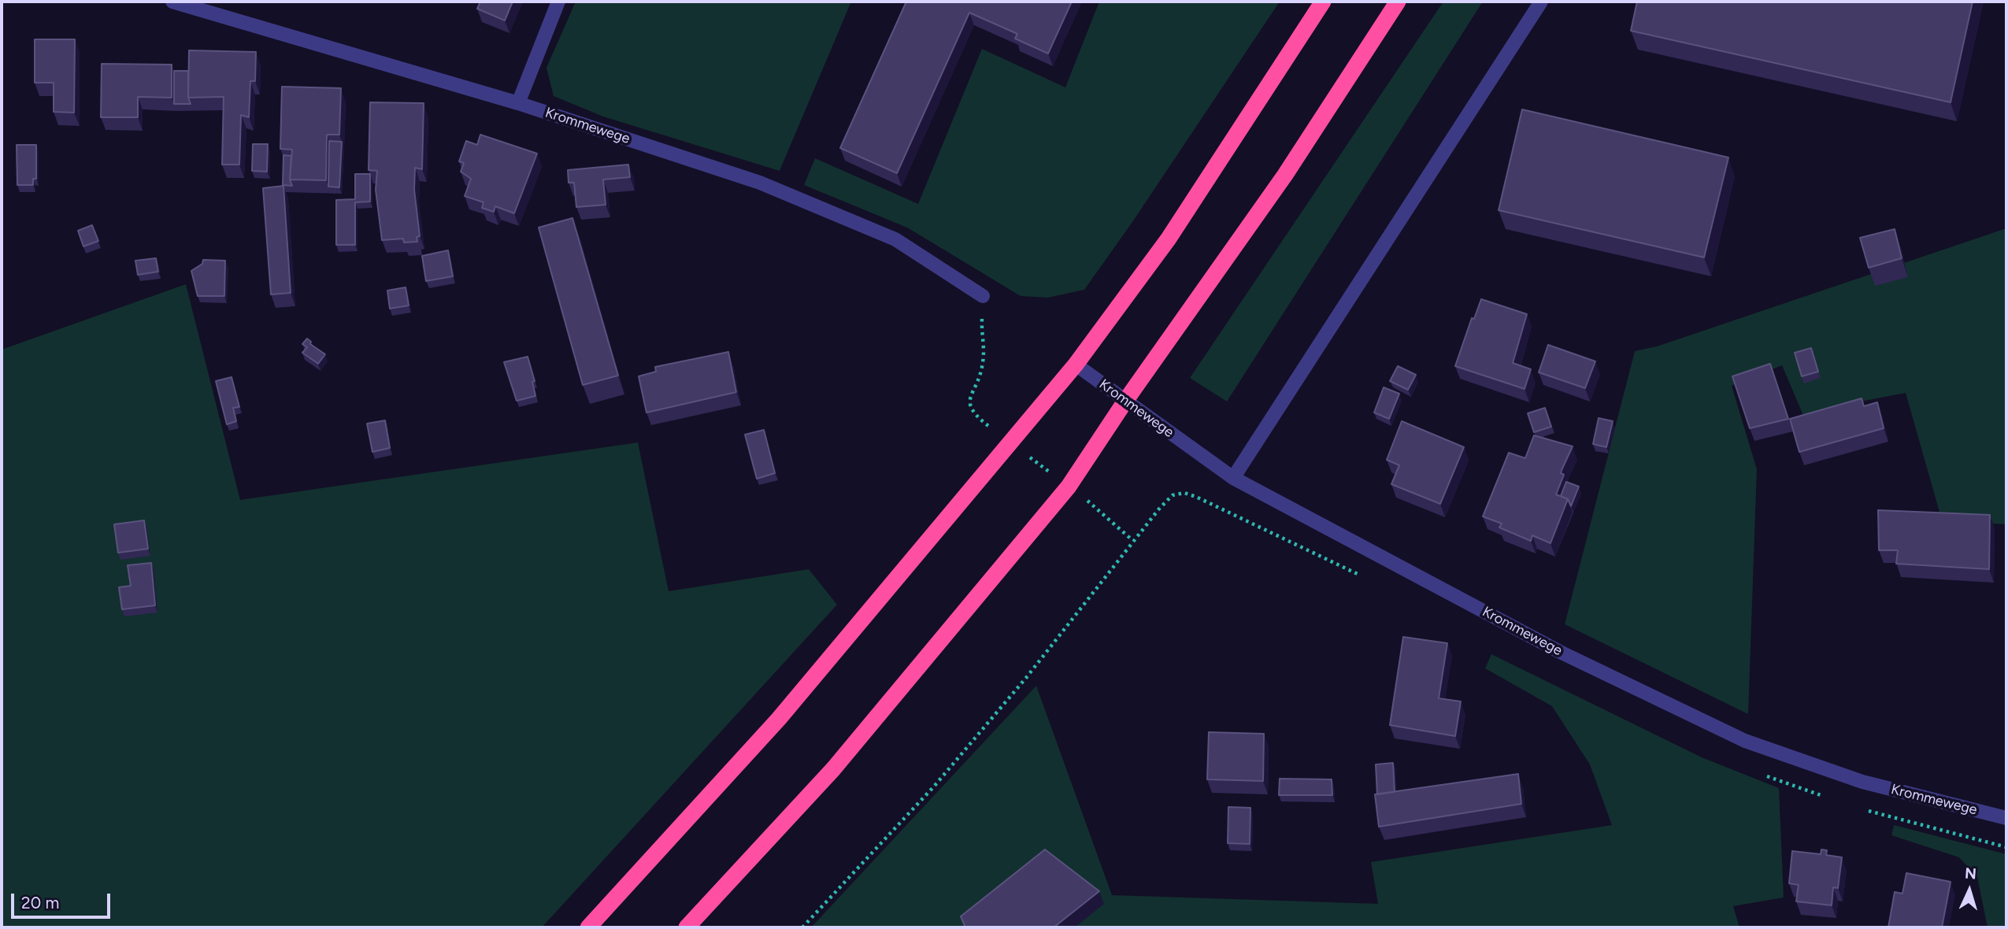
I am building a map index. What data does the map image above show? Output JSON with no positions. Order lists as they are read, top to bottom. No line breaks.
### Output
{"streets":{"street":["Krommewege"]},"scale_bar":"20 m","north":"top"}
